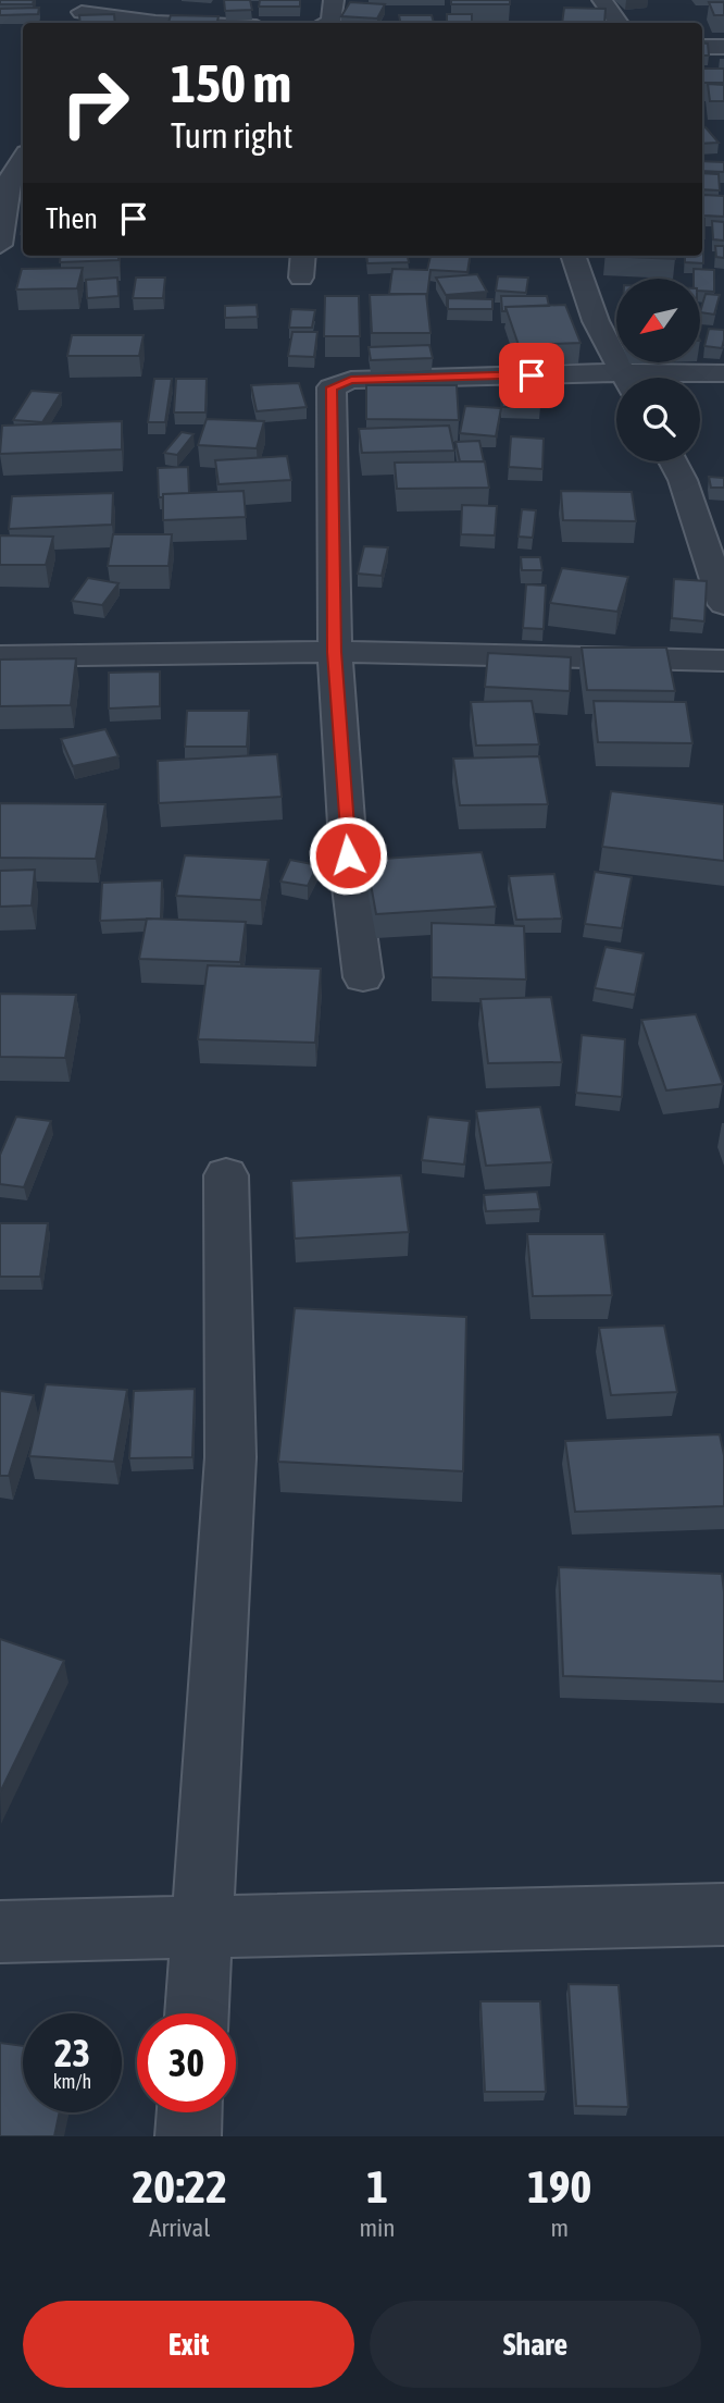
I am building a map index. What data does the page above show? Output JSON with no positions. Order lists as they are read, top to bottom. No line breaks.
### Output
{"north":"bottom left","page":{"turn":["150 m","Turn right"],"then":"Then","speed":"23 km/h","limit":"30","eta":["20:22","Arrival","1","min","190","m"],"buttons":["Exit","Share"]}}
